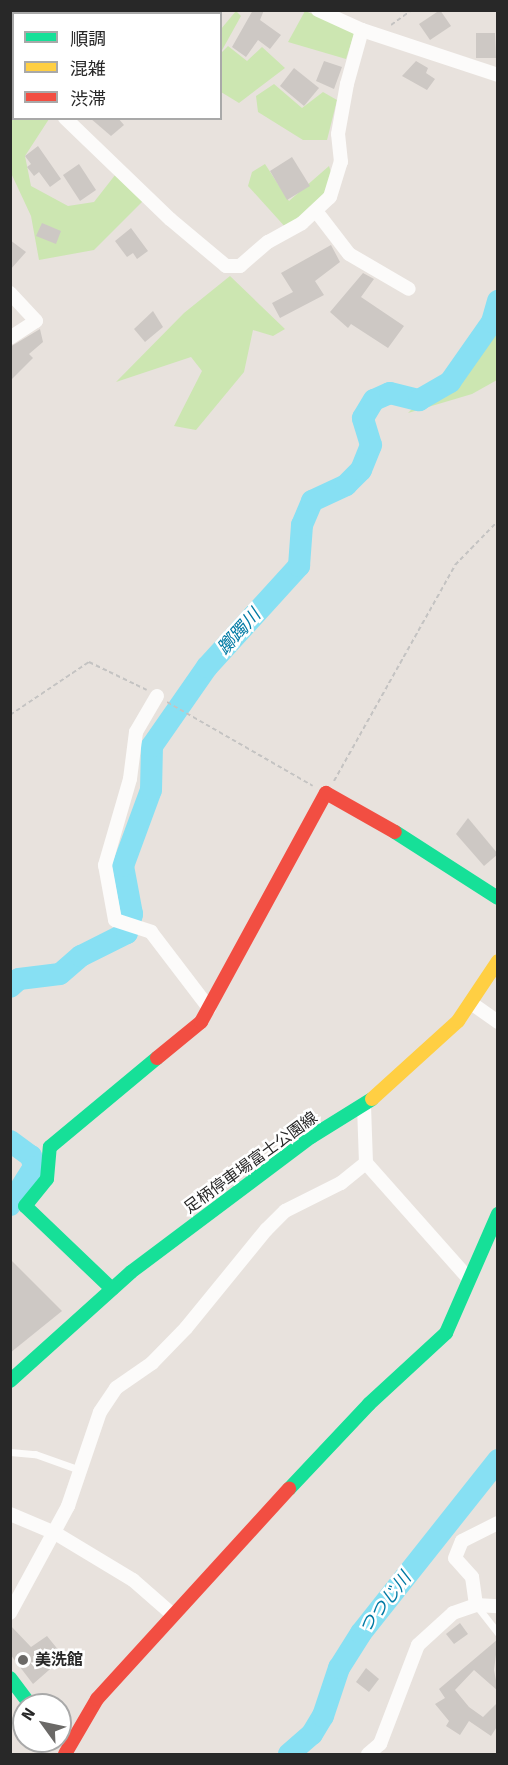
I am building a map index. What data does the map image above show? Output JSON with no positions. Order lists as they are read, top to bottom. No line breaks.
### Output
{"streets":{"street":["足柄停車場富士公園線"]},"water":["躑躅川","つつじ川"],"places":["美洗館"],"legend":["順調","混雑","渋滞"],"north":"top left"}
